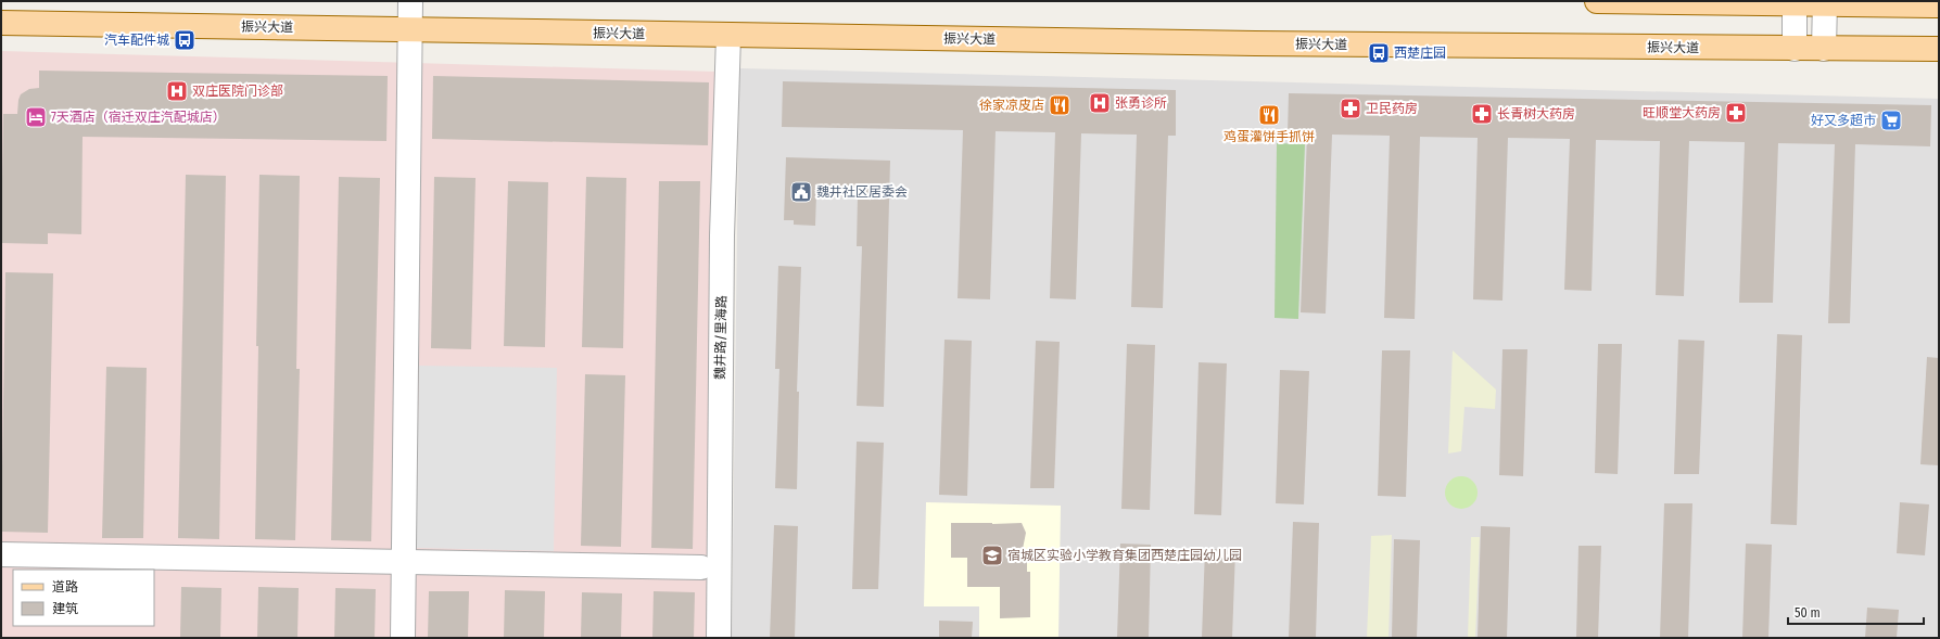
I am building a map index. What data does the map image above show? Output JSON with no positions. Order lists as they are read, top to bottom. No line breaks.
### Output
{"streets":{"main road":["振兴大道"],"street":["魏井路/里海路"]},"crossings":[["振兴大道","魏井路/里海路"]],"places":{"bus stop":["汽车配件城","西楚庄园"],"hospital":["双庄医院门诊部","张勇诊所"],"restaurant":["徐家凉皮店","鸡蛋灌饼手抓饼"],"pharmacy":["卫民药房","旺顺堂大药房","长青树大药房"],"hotel":["7天酒店（宿迁双庄汽配城店）"],"supermarket":["好又多超市"],"public building":["魏井社区居委会"],"school or university":["宿城区实验小学教育集团西楚庄园幼儿园"]},"legend":["道路","建筑"],"scale_bar":"50 m"}
